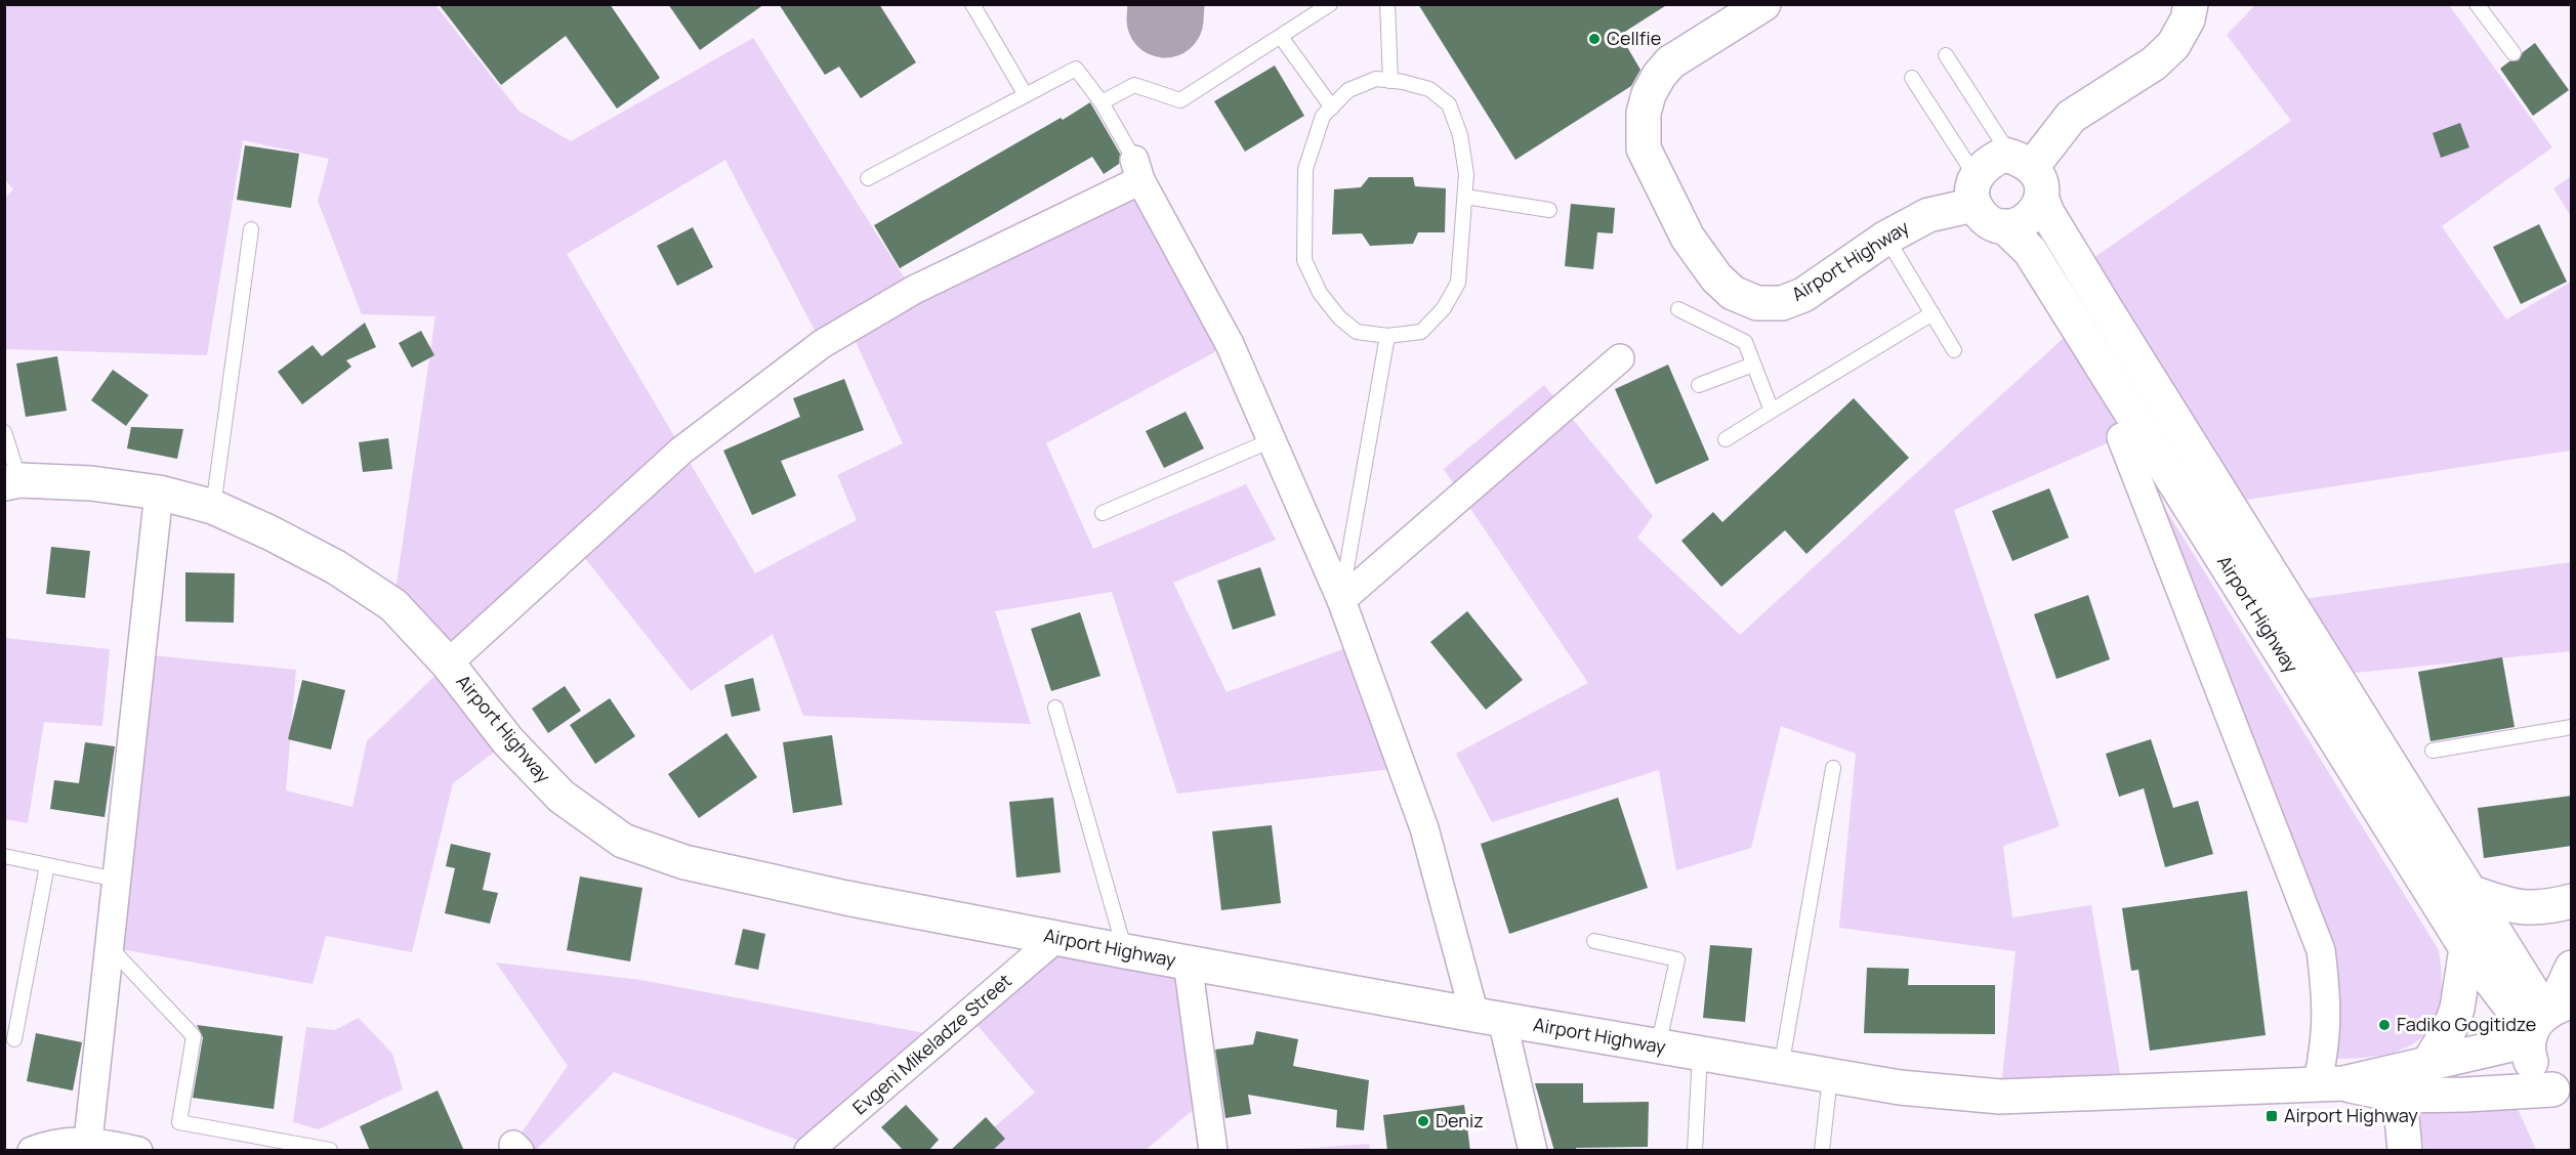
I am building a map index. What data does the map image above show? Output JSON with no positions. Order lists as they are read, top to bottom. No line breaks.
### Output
{"streets":{"main road":["Airport Highway"],"street":["Evgeni Mikeladze Street"]},"crossings":[["Airport Highway","Evgeni Mikeladze Street"]],"places":{"other":["Cellfie","Fadiko Gogitidze","Deniz"],"transit":["Airport Highway"]}}
